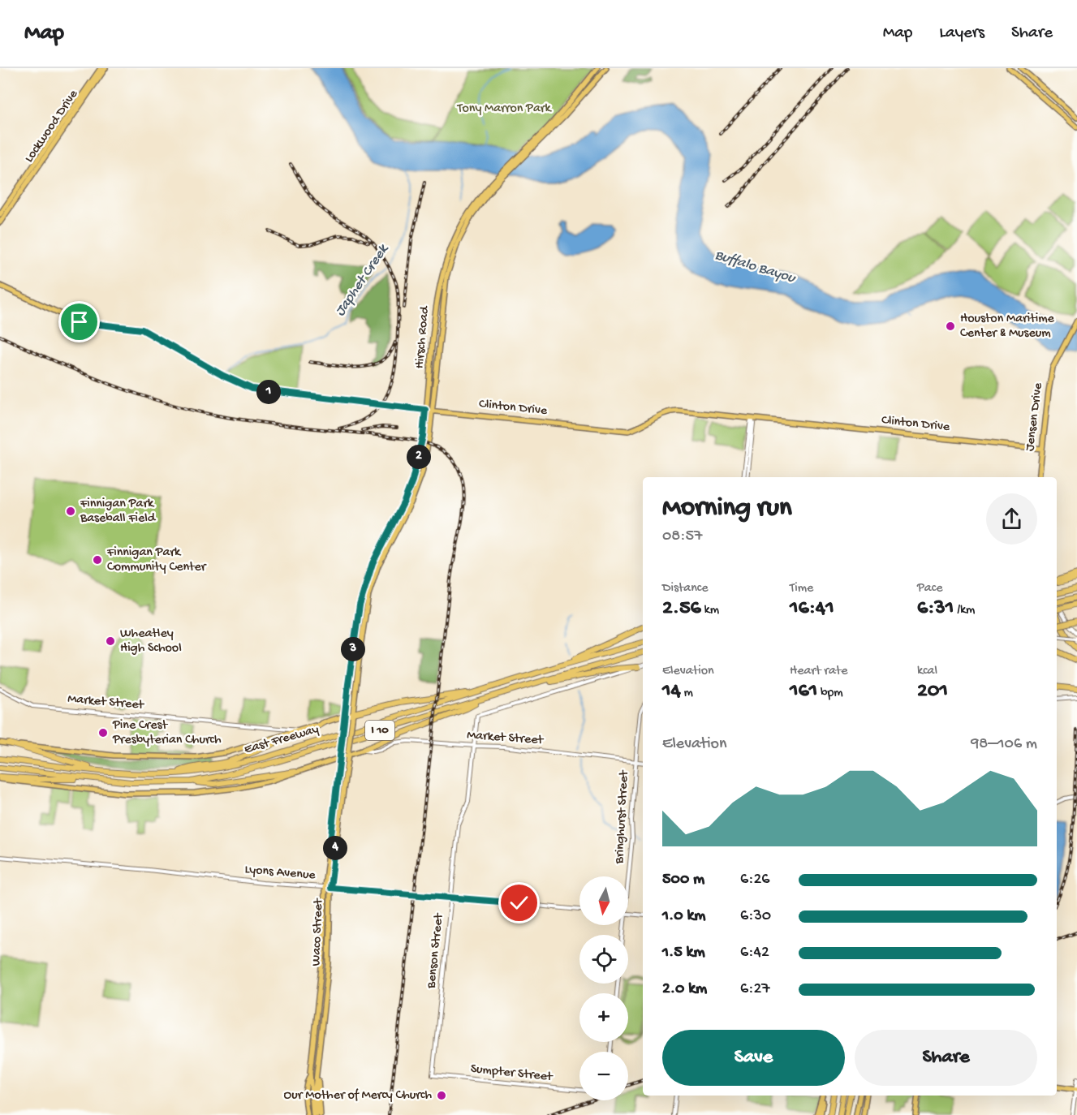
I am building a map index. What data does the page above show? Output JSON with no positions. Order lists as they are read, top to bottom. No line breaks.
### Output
{"streets":{"highway":["I 10","East Freeway"],"main road":["Lockwood Drive","Hirsch Road","Clinton Drive","Jensen Drive","Waco Street"],"street":["Market Street","Bringhurst Street","Lyons Avenue","Benson Street","Sumpter Street"]},"crossings":[["Hirsch Road","Clinton Drive"],["Hirsch Road","Waco Street"],["Clinton Drive","Jensen Drive"],["Market Street","Bringhurst Street"],["Market Street","Benson Street"],["Lyons Avenue","Waco Street"],["Lyons Avenue","Benson Street"],["Benson Street","Sumpter Street"]],"water":["Buffalo Bayou","Japhet Creek"],"parks":["Tony Marron Park"],"places":["Houston Maritime Center & Museum","Finnigan Park Baseball Field","Finnigan Park Community Center","Wheatley High School","Pine Crest Presbyterian Church","Our Mother of Mercy Church"],"north":"bottom","page":{"header":"Map","nav":["Map","Layers","Share"],"pins":["1","2","3","4"],"heading":["Morning run","08:57"],"stats":[["Distance","2.56 km"],["Time","16:41"],["Pace","6:31 /km"],["Elevation","14 m"],["Heart rate","161 bpm"],["kcal","201"]],"chart":["Elevation","98–106 m"],"list":[{"name":"500 m","note":"6:26"},{"name":"1.0 km","note":"6:30"},{"name":"1.5 km","note":"6:42"},{"name":"2.0 km","note":"6:27"}],"map_buttons":["+","−"],"buttons":["Save","Share"]}}
